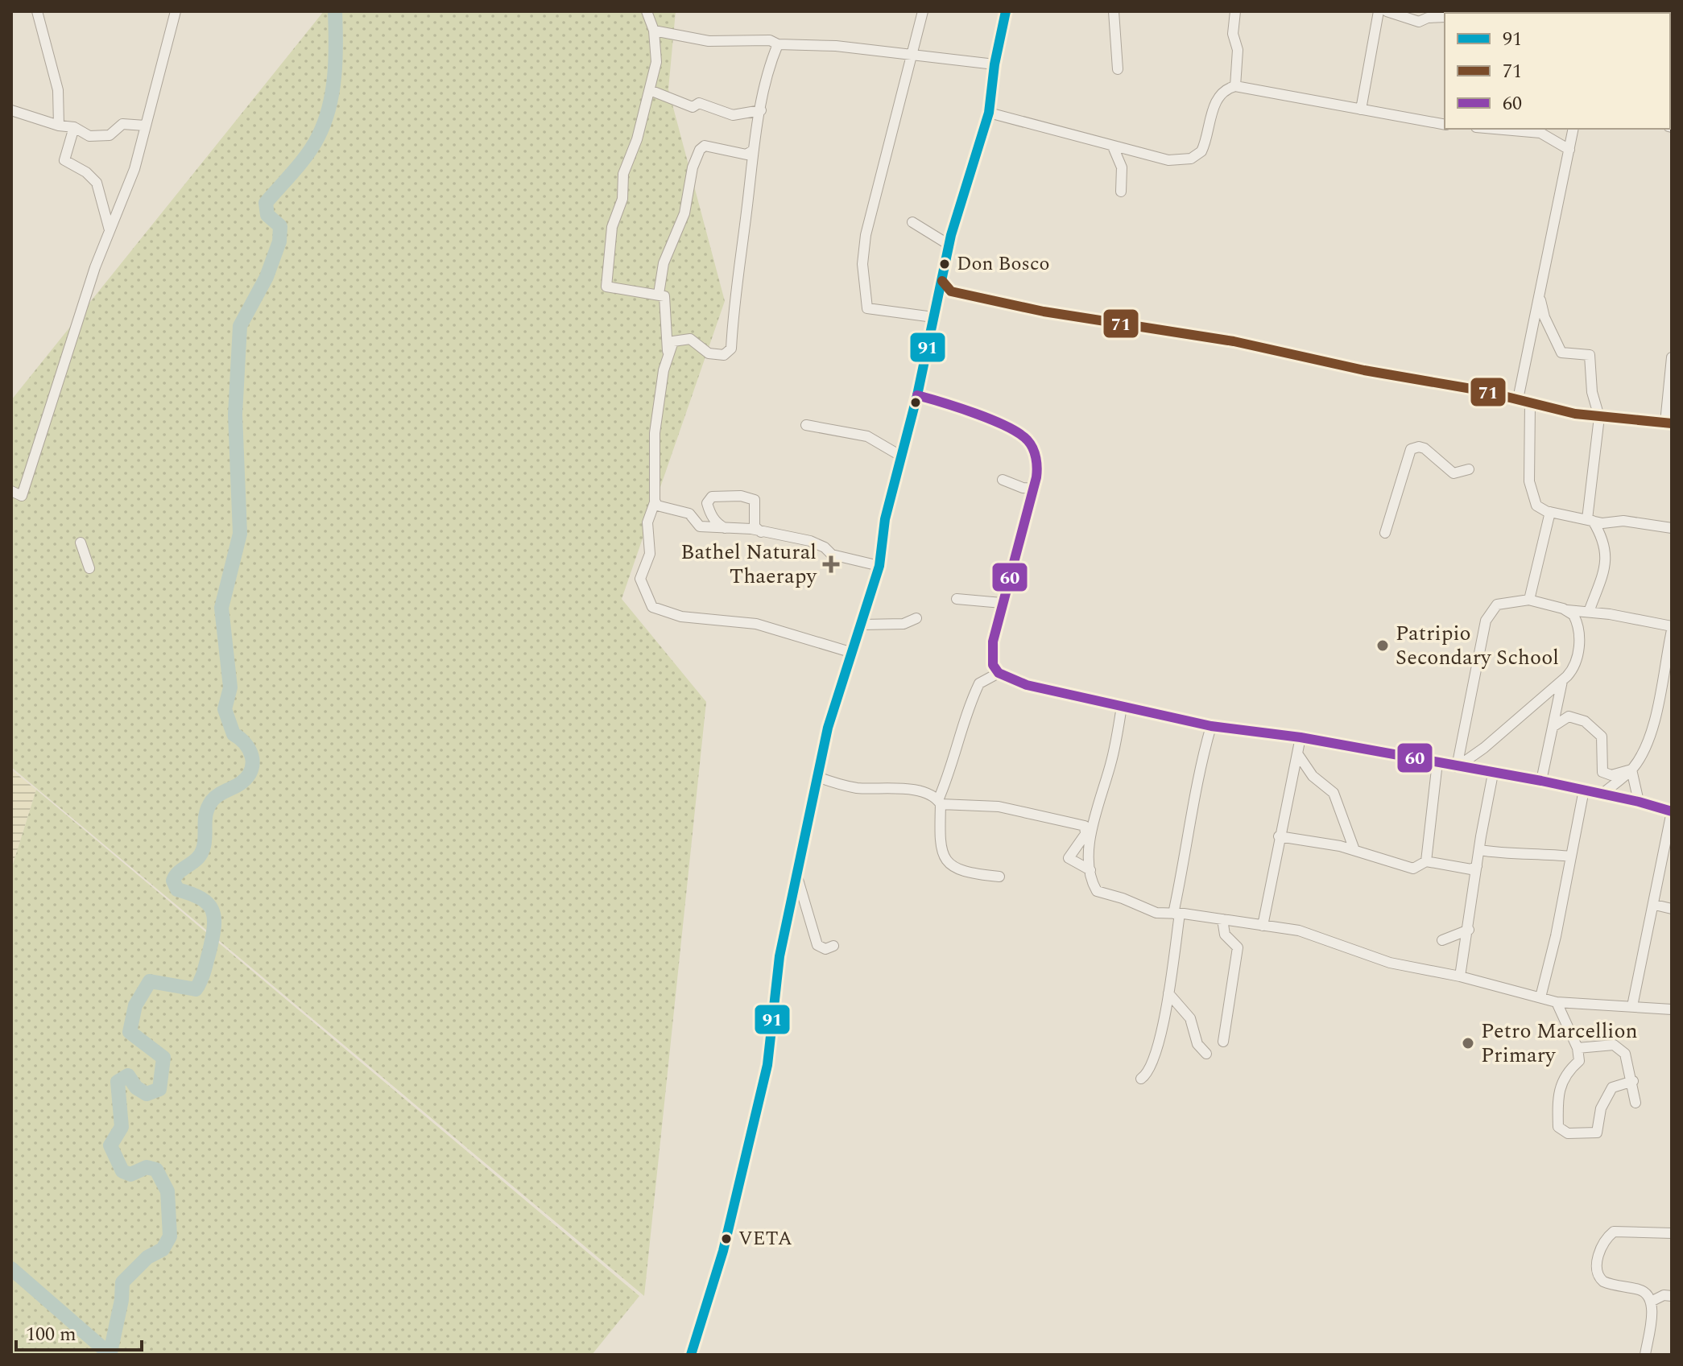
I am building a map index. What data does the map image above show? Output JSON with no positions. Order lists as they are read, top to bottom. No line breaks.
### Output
{"places":{"other":["Don Bosco","Patripio Secondary School","Petro Marcellion Primary","VETA"],"health":["Bathel Natural Thaerapy"]},"lines":["transit line 91","transit line 71","transit line 60"],"legend":["91","71","60"],"scale_bar":"100 m"}
